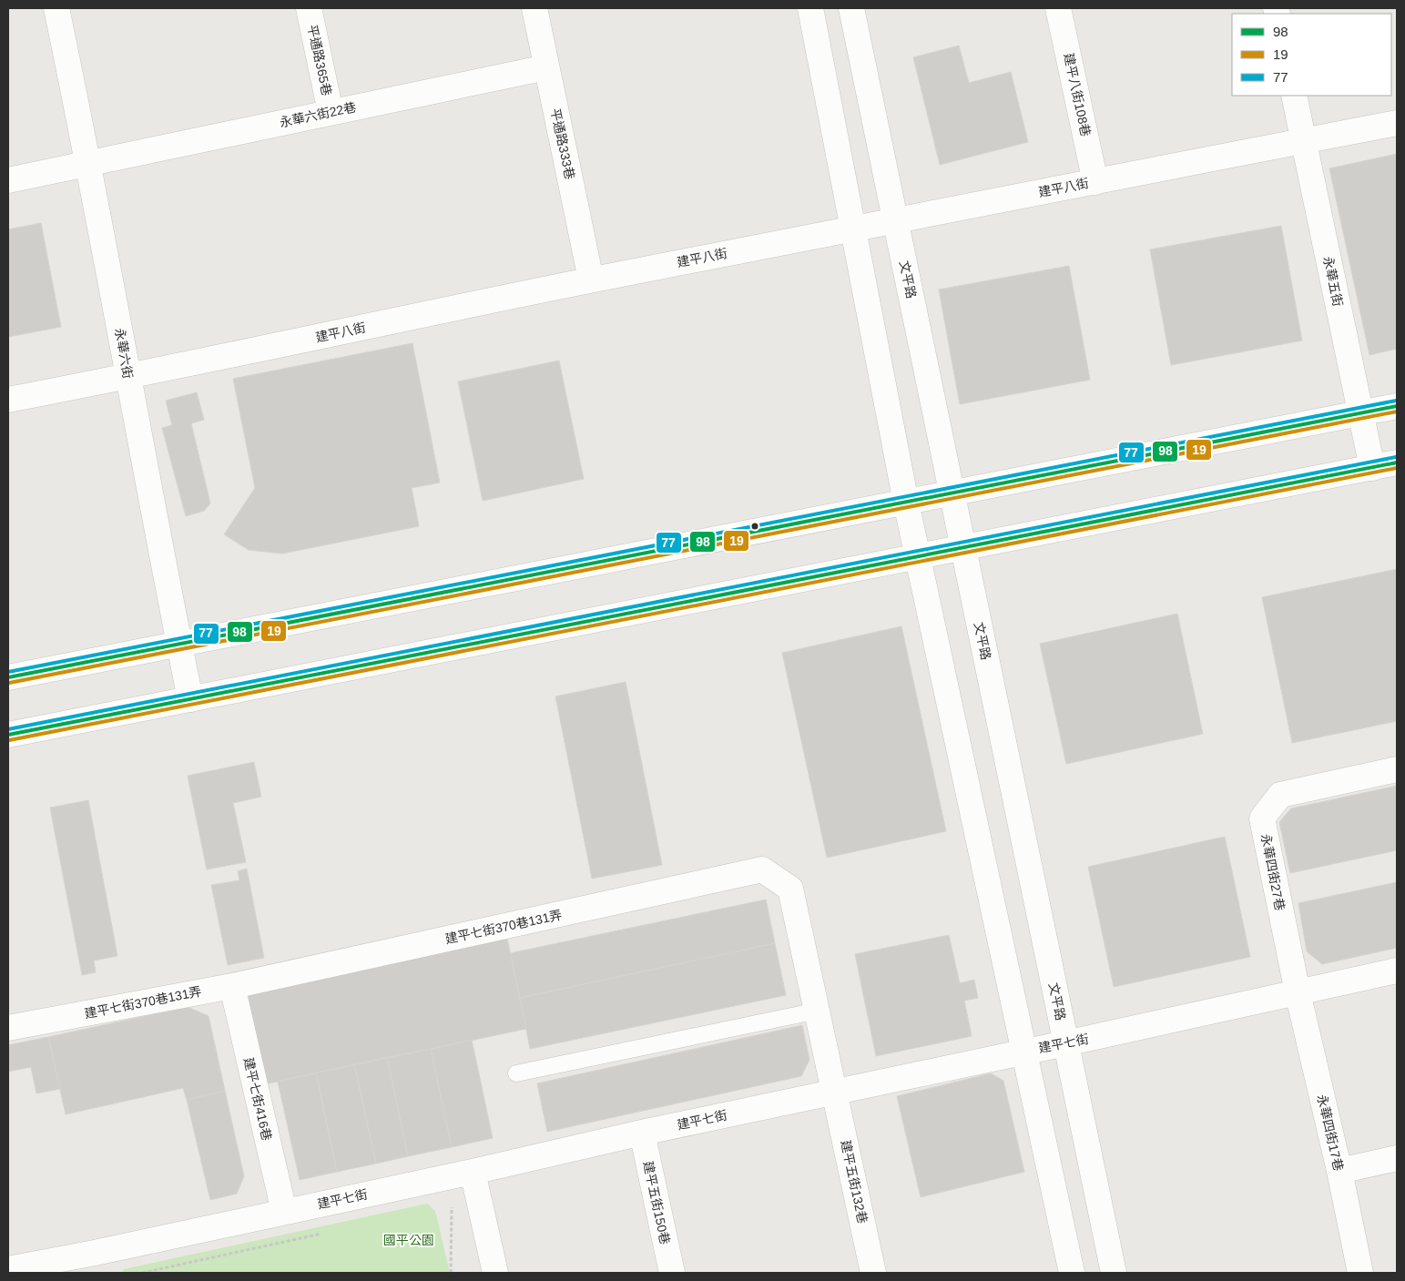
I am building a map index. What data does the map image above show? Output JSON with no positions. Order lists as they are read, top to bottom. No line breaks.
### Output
{"streets":{"street":["平通路365巷","建平八街108巷","永華六街22巷","平通路333巷","建平八街","文平路","永華五街","永華六街","永華四街27巷","建平七街370巷131弄","建平七街","建平七街416巷","永華四街17巷","建平五街132巷","建平五街150巷"]},"crossings":[["平通路365巷","永華六街22巷"],["建平八街108巷","建平八街"],["永華六街22巷","平通路333巷"],["永華六街22巷","永華六街"],["平通路333巷","建平八街"],["建平八街","文平路"],["建平八街","永華五街"],["建平八街","永華六街"],["文平路","建平七街"],["永華四街27巷","建平七街"],["永華四街27巷","永華四街17巷"],["建平七街370巷131弄","建平七街"],["建平七街370巷131弄","建平七街416巷"],["建平七街370巷131弄","建平五街132巷"],["建平七街","建平七街416巷"],["建平七街","永華四街17巷"],["建平七街","建平五街132巷"],["建平七街","建平五街150巷"]],"parks":["國平公園"],"lines":["transit line 77","transit line 98","transit line 19"],"legend":["98","19","77"]}
